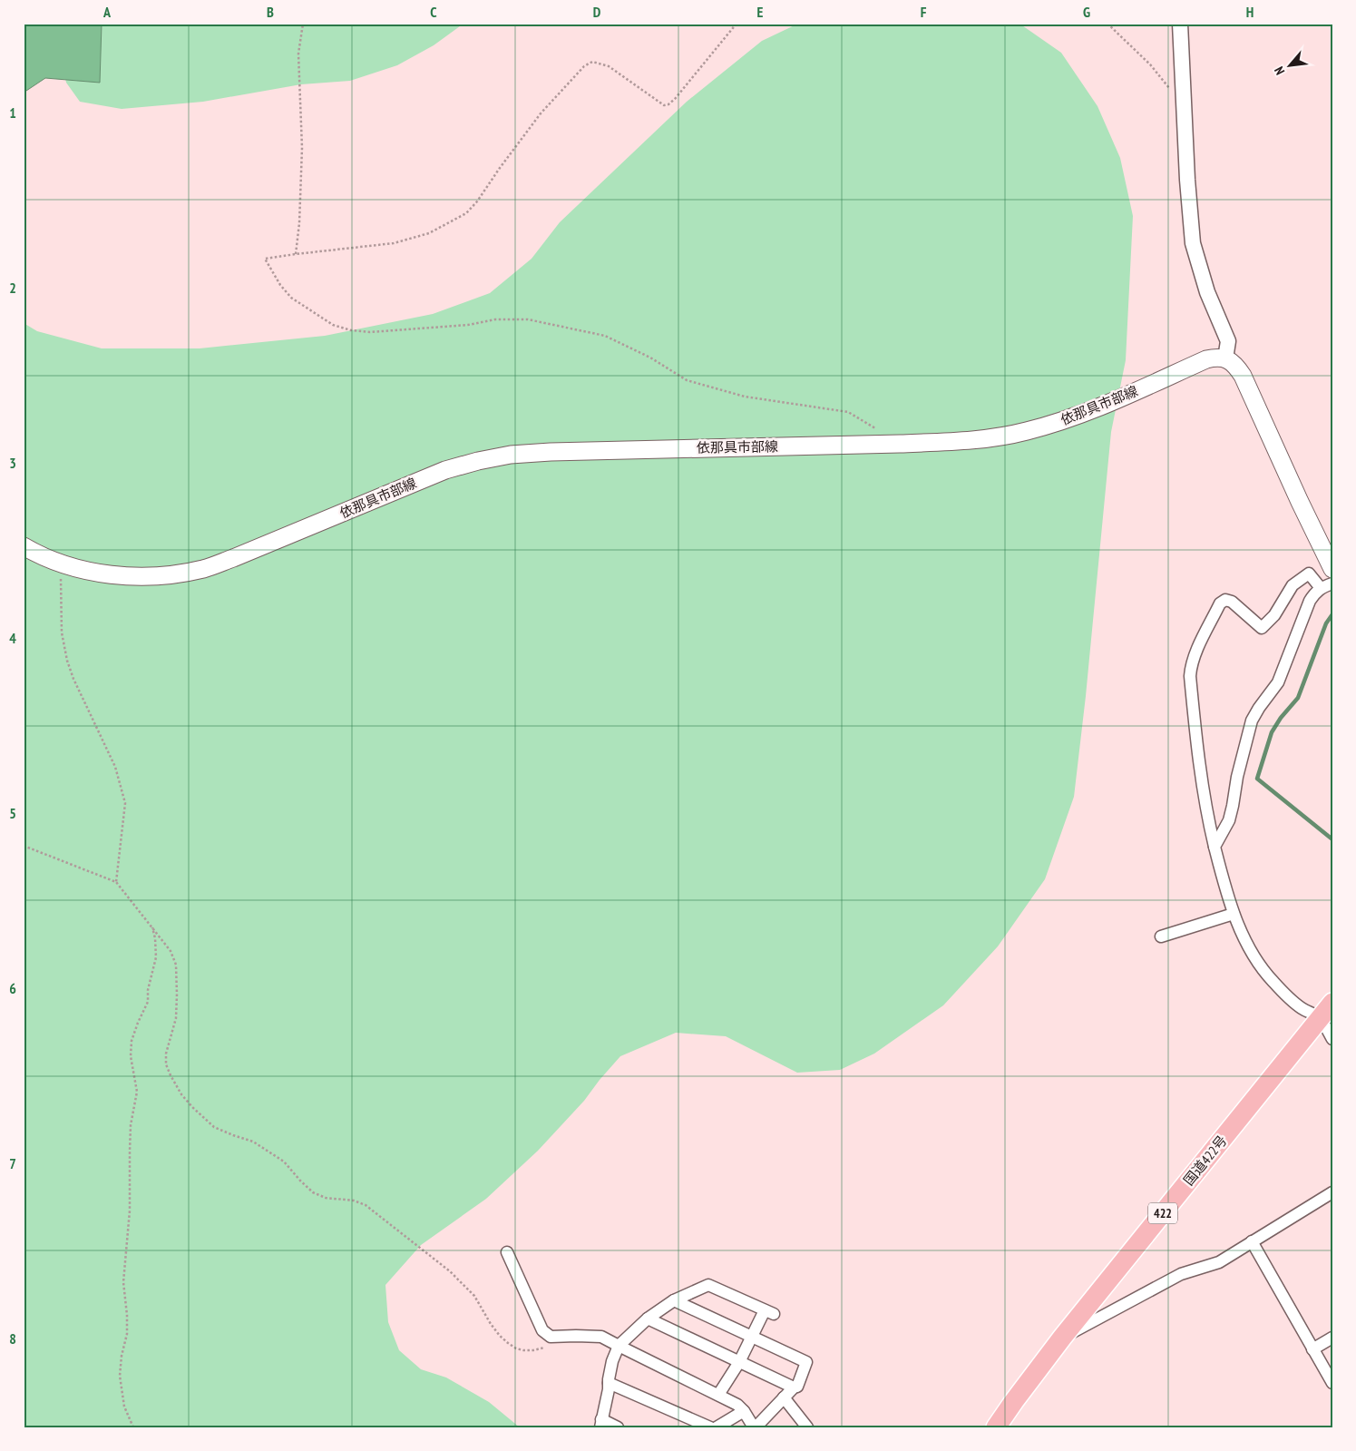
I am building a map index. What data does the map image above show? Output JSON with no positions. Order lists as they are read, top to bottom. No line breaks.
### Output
{"streets":{"highway":["国道422号","422"],"main road":["依那具市部線"]},"north":"bottom left","grid":{"columns":["A","B","C","D","E","F","G","H"],"rows":["1","2","3","4","5","6","7","8"]}}
